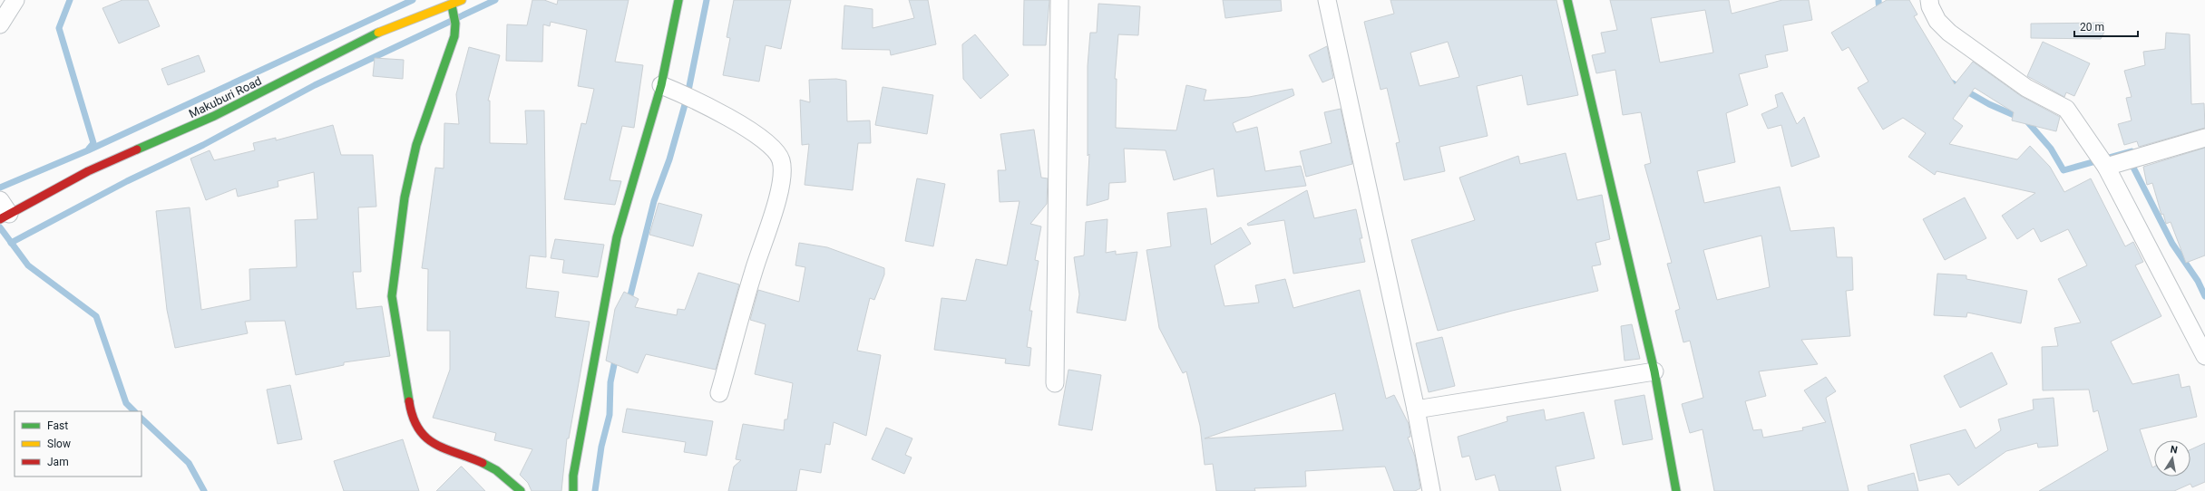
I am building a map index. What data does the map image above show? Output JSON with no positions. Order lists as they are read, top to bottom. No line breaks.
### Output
{"streets":{"street":["Makuburi Road"]},"legend":["Fast","Slow","Jam"],"scale_bar":"20 m","north":"top"}
